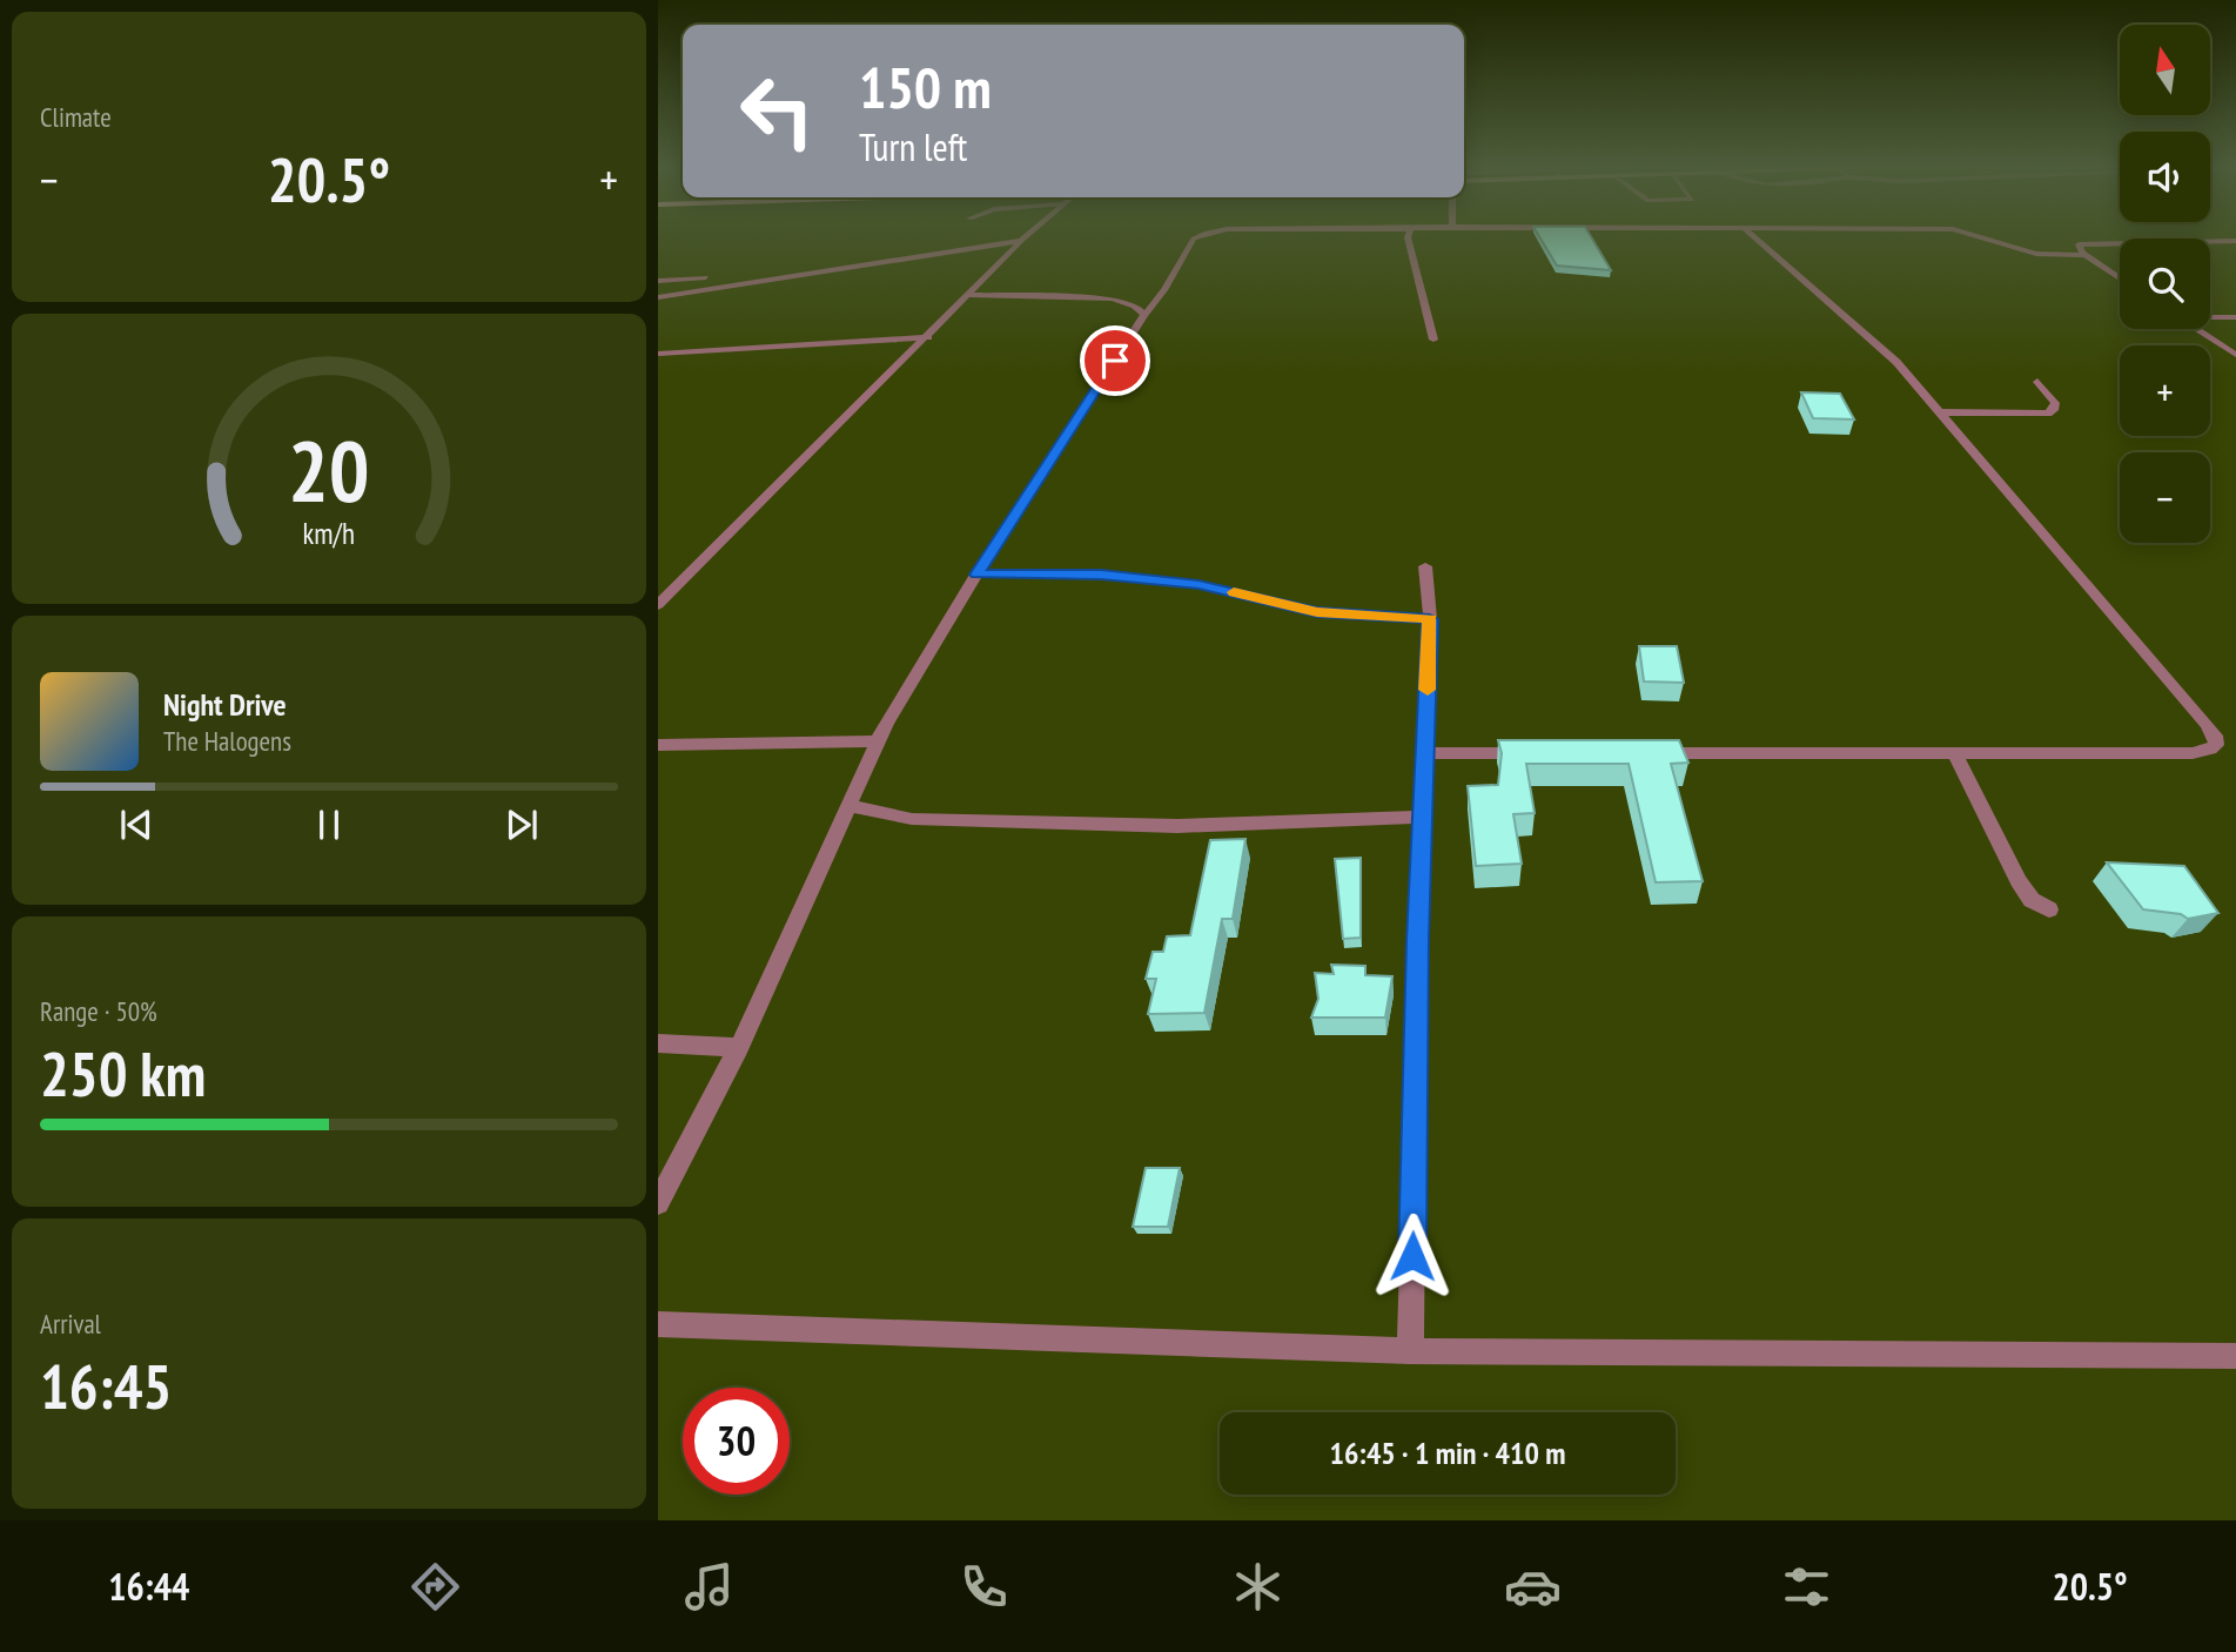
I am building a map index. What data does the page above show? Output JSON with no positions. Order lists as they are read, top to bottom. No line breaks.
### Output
{"north":"top","page":{"tile":["Climate",["Range · 50%","250 km"],["Arrival","16:45"]],"map_buttons":["+","−"],"turn":["150 m","Turn left"],"heat":["−","20.5°","+"],"song":["Night Drive","The Halogens"],"limit":"30","trip":"16:45 · 1 min · 410 m","tabs":["16:44","20.5°"],"gauge":["20","km/h"]}}
